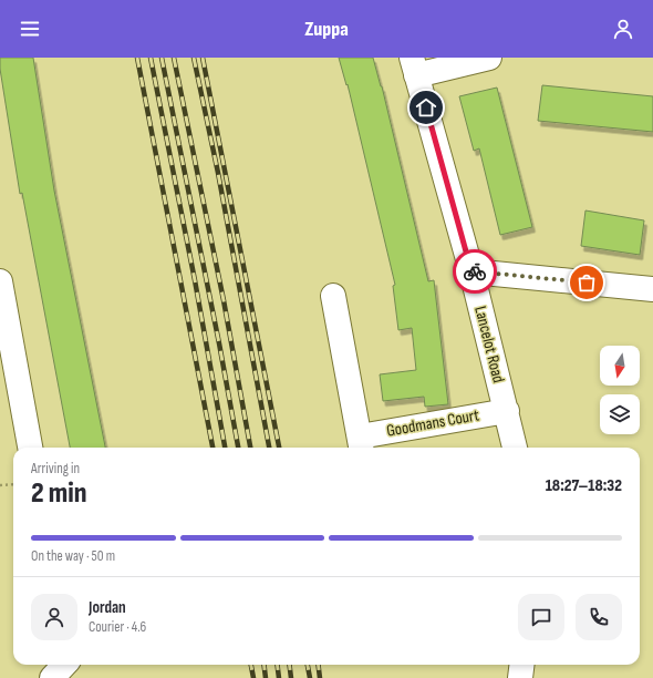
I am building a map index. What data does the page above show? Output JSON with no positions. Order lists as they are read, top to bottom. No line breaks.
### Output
{"streets":{"street":["Lancelot Road","Goodmans Court"]},"crossings":[["Lancelot Road","Goodmans Court"]],"north":"bottom","page":{"header":"Zuppa","heading":["2 min","Arriving in","18:27–18:32"],"panel":["Jordan","Courier · 4.6"],"bar":"On the way · 50 m"}}
